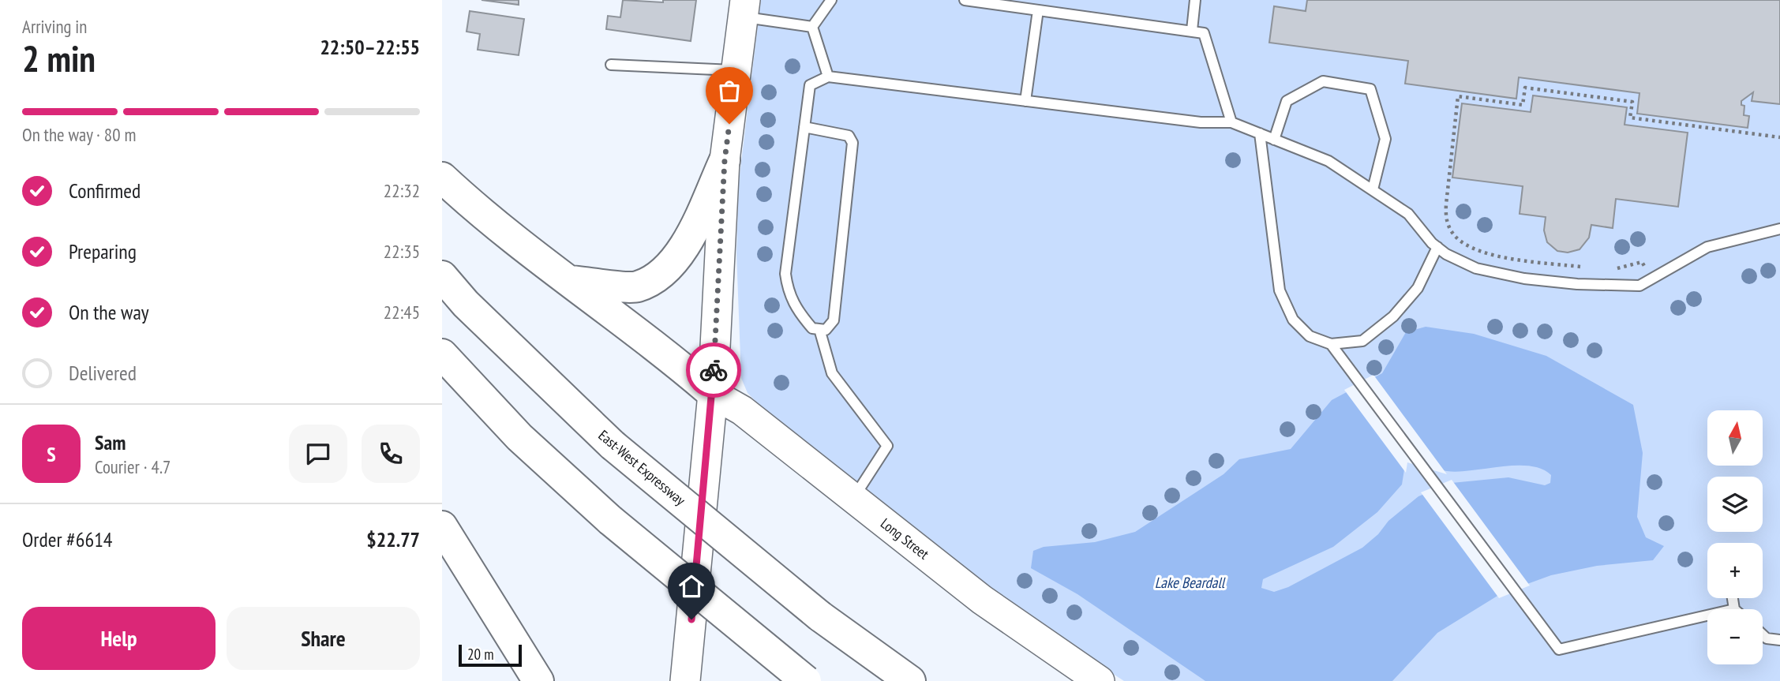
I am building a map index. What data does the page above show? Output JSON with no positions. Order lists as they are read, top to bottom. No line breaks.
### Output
{"streets":{"highway":["East-West Expressway"],"street":["Long Street"]},"water":["Lake Beardall"],"scale_bar":"20 m","north":"top","page":{"heading":["2 min","Arriving in","22:50–22:55"],"panel":["Sam","Courier · 4.7","Order #6614","$22.77"],"bar":"On the way · 80 m","list":[["Confirmed","22:32"],["Preparing","22:35"],["On the way","22:45"],"Delivered"],"map_buttons":["+","−"],"round":"S","buttons":["Help","Share"],"scale":"20 m"}}
